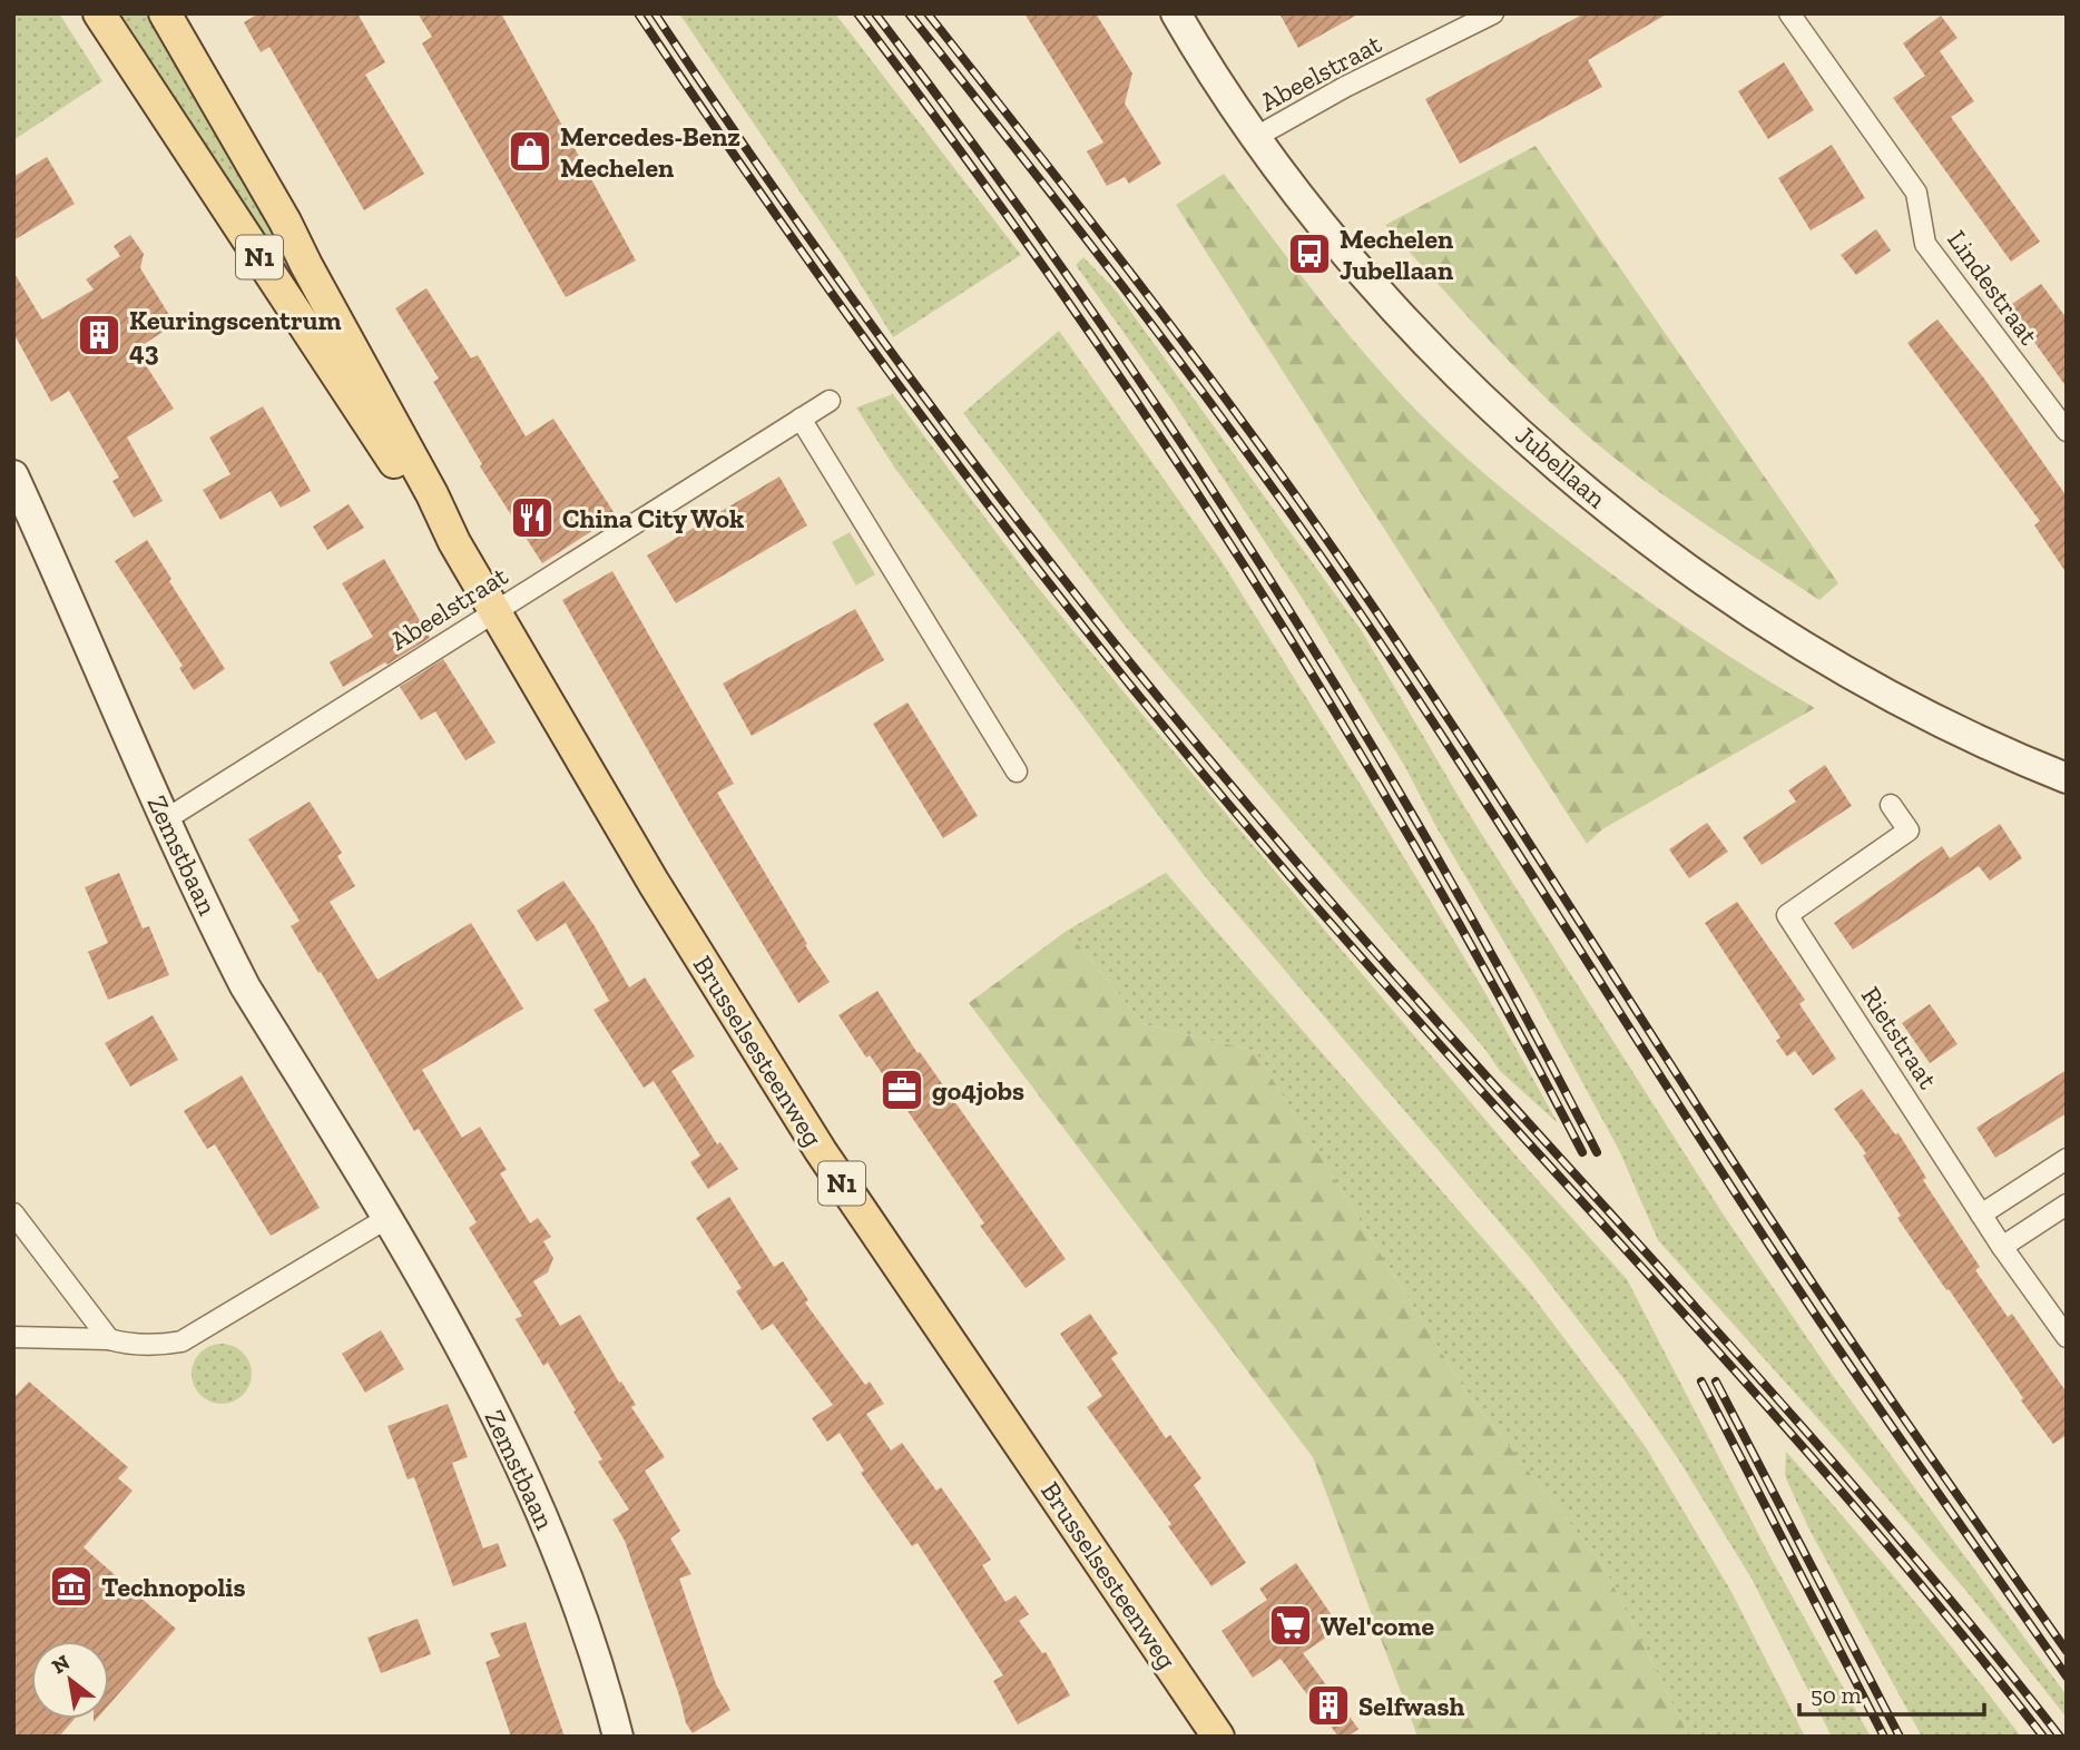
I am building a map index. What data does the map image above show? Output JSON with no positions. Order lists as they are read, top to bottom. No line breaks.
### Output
{"streets":{"main road":["N1","Brusselsesteenweg"],"street":["Abeelstraat","Lindestraat","Jubellaan","Zemstbaan","Rietstraat"]},"crossings":[["Abeelstraat","Jubellaan"],["Abeelstraat","Zemstbaan"],["Abeelstraat","Brusselsesteenweg"]],"places":{"shop":["Mercedes-Benz Mechelen"],"bus stop":["Mechelen Jubellaan"],"building":["Keuringscentrum 43","Selfwash"],"restaurant":["China City Wok"],"office":["go4jobs"],"museum":["Technopolis"],"supermarket":["Wel'come"]},"scale_bar":"50 m","north":"top left"}
